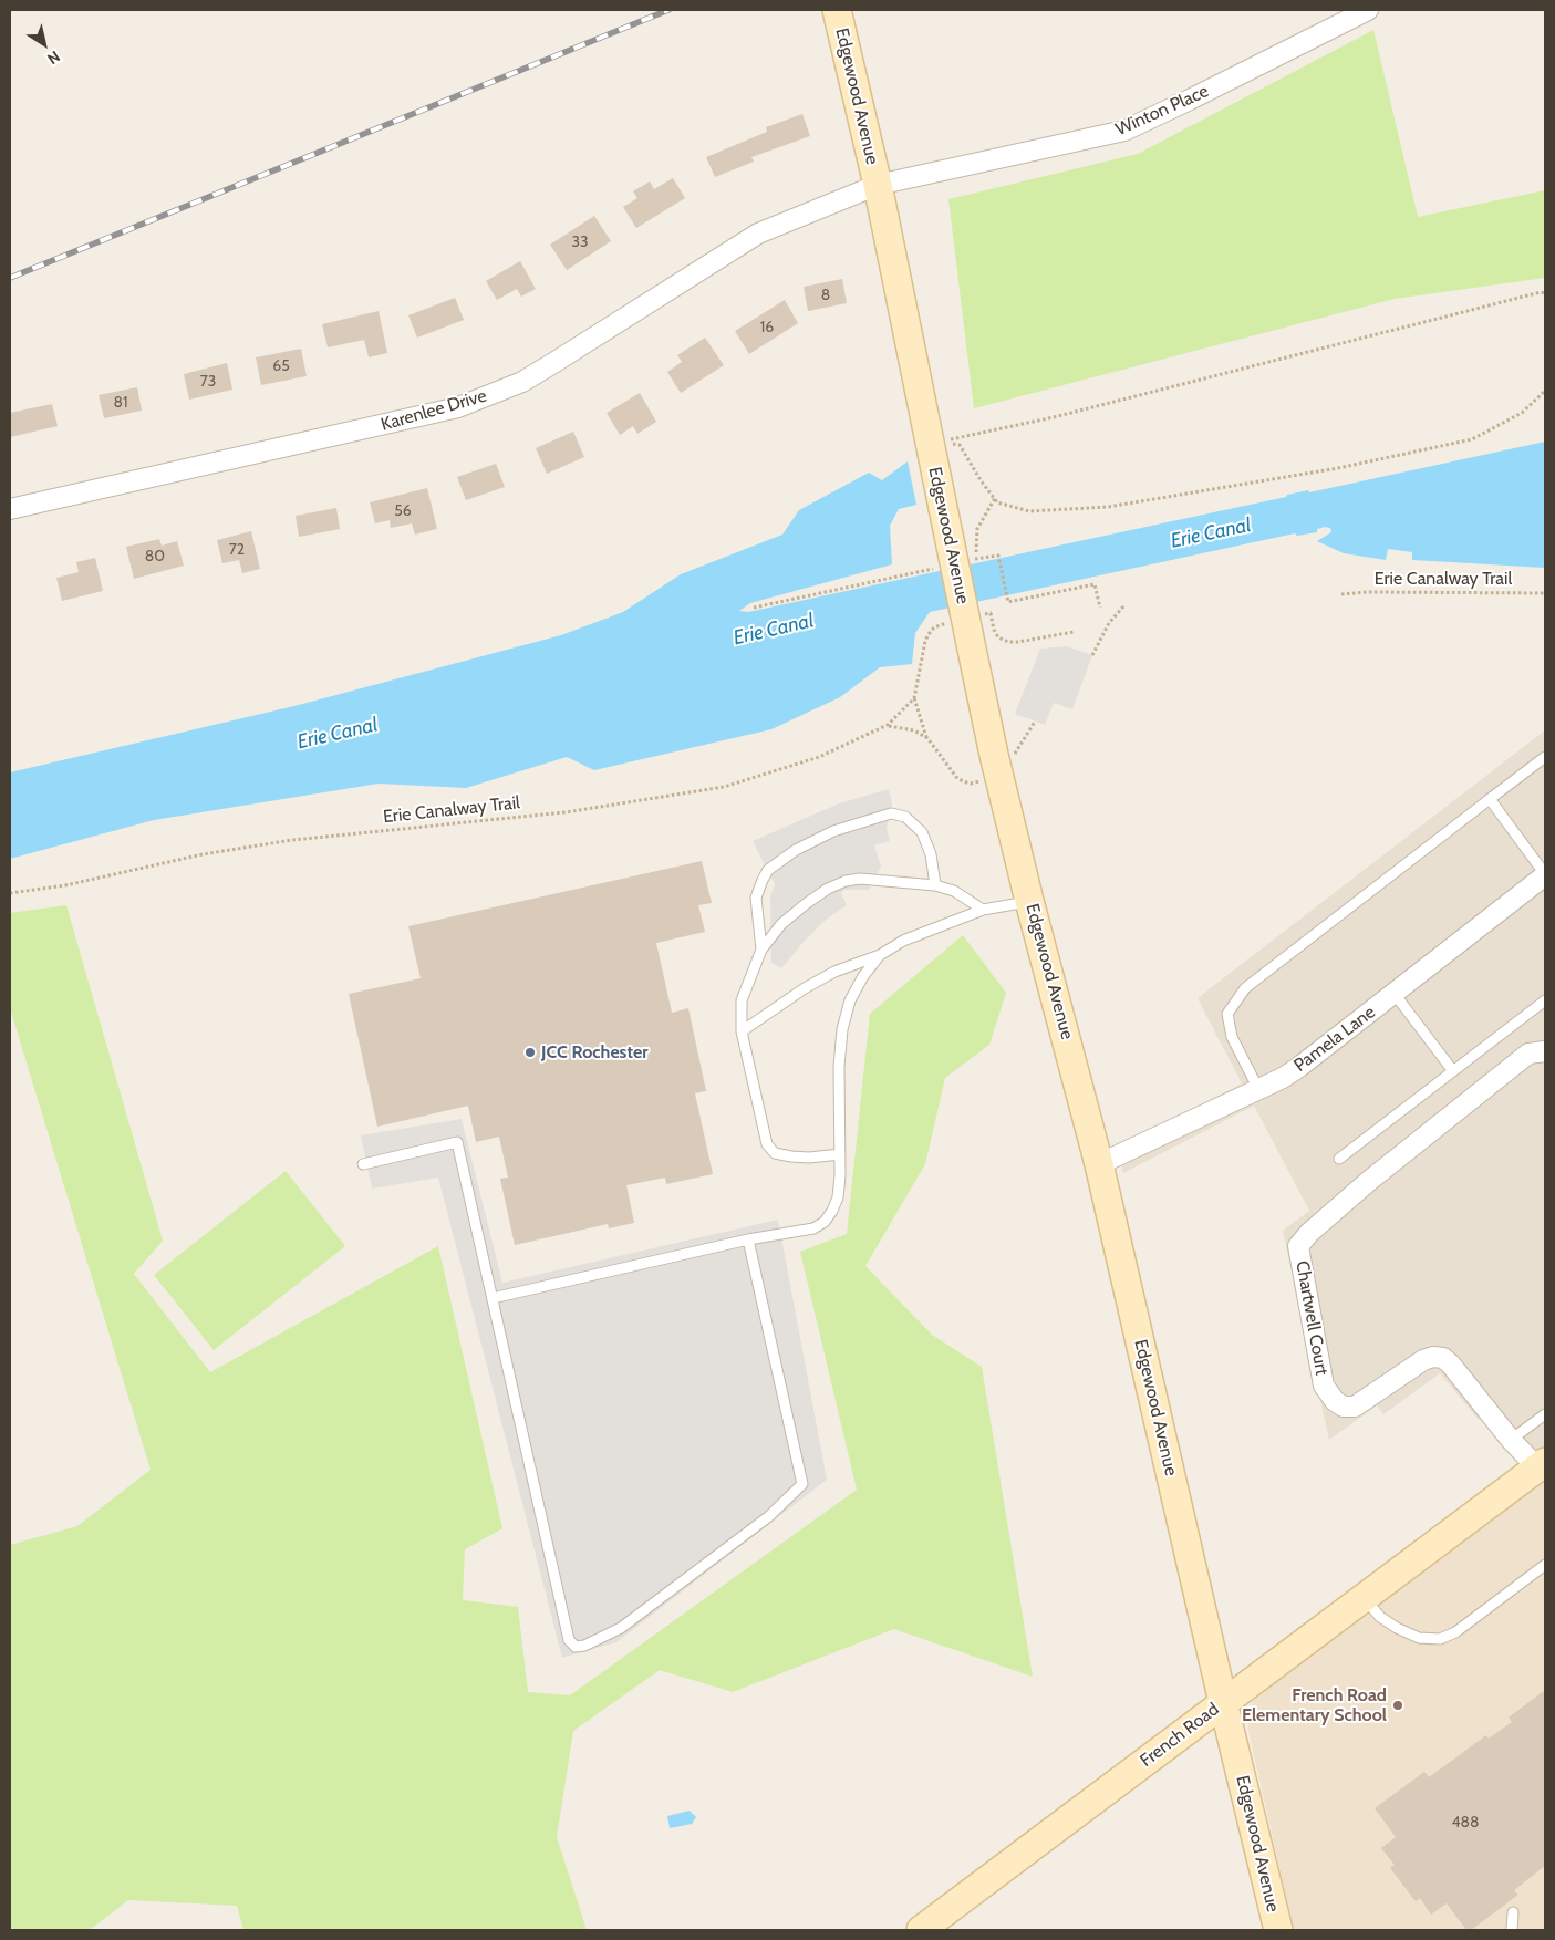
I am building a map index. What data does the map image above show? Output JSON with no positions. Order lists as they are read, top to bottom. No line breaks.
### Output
{"streets":{"street":["Edgewood Avenue","Winton Place","Karenlee Drive","Pamela Lane","Chartwell Court","French Road"],"path":["Erie Canalway Trail"]},"crossings":[["Edgewood Avenue","Winton Place"],["Edgewood Avenue","Karenlee Drive"],["Edgewood Avenue","Pamela Lane"],["Edgewood Avenue","French Road"],["Winton Place","Karenlee Drive"],["Chartwell Court","French Road"]],"water":["Erie Canal"],"places":["JCC Rochester","French Road Elementary School"],"house_numbers":["33","8","16","65","73","81","56","72","80","488"],"north":"bottom right"}
